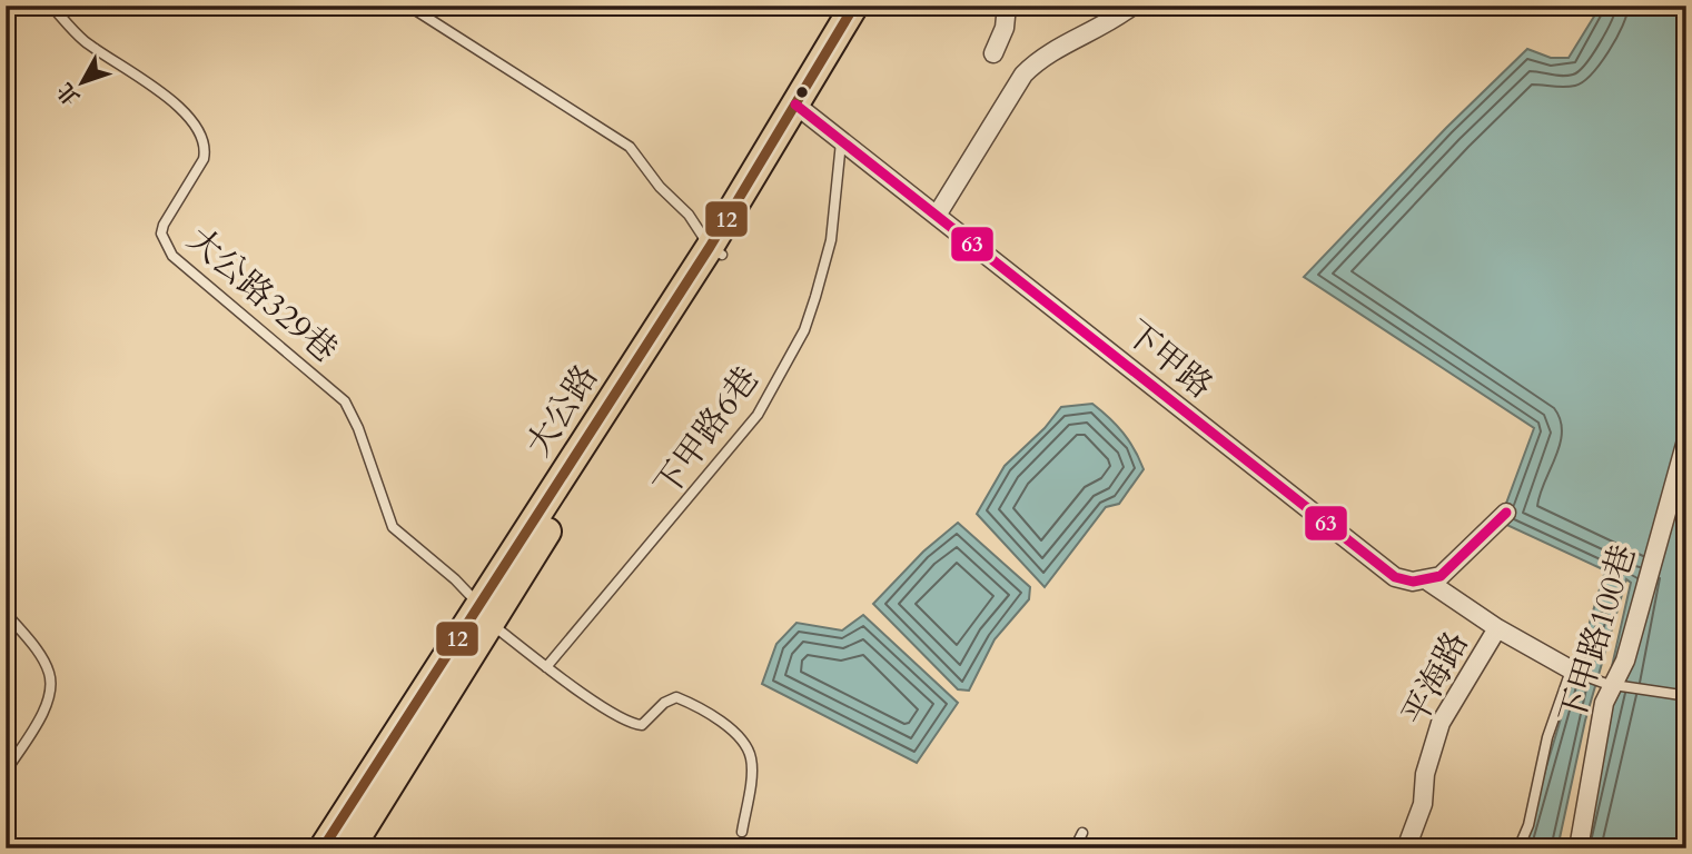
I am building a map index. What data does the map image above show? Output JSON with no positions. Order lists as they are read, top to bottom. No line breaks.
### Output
{"streets":{"main road":["大公路"],"street":["下甲路","下甲路100巷","平海路"],"lane":["大公路329巷","下甲路6巷"]},"crossings":[["大公路329巷","大公路"],["下甲路","大公路"],["下甲路","下甲路6巷"]],"lines":["transit line 12","transit line 63"],"north":"bottom left"}
